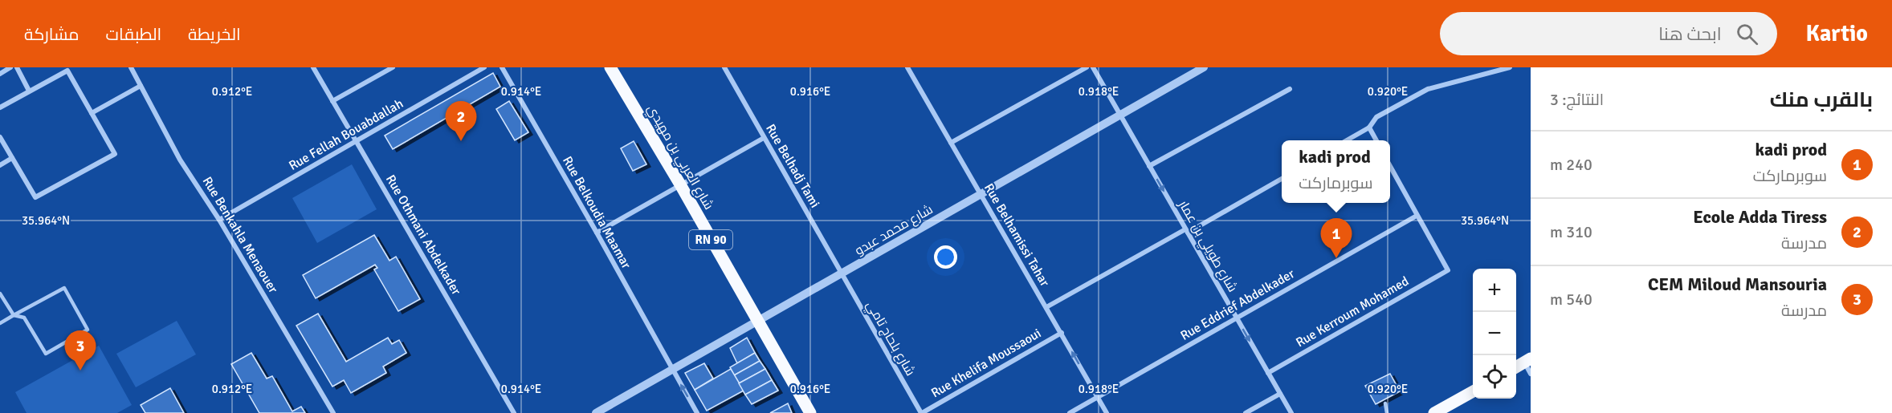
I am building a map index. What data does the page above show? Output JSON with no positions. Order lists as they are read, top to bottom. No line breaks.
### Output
{"streets":{"main road":["شارع العربي بن مهيدي","RN 90"],"street":["Rue Fellah Bouabdallah","Rue Belhadj Tami","Rue Belkoudia Maamar","شارع محمد عبدو","Rue Benkahla Menaouer","Rue Othmani Abdelkader","Rue Belhamissi Tahar","شارع طويلي بن عمار","Rue Eddrief Abdelkader","Rue Kerroum Mohamed","شارع بلحاج تامي","Rue Khelifa Moussaoui"]},"crossings":[["Rue Fellah Bouabdallah","Rue Benkahla Menaouer"],["Rue Fellah Bouabdallah","Rue Othmani Abdelkader"],["شارع العربي بن مهيدي","شارع محمد عبدو"],["Rue Belhadj Tami","شارع محمد عبدو"],["Rue Belhadj Tami","شارع بلحاج تامي"],["Rue Belkoudia Maamar","شارع محمد عبدو"],["شارع محمد عبدو","Rue Belhamissi Tahar"],["شارع محمد عبدو","شارع طويلي بن عمار"],["شارع محمد عبدو","شارع بلحاج تامي"],["Rue Belhamissi Tahar","Rue Eddrief Abdelkader"],["Rue Belhamissi Tahar","Rue Khelifa Moussaoui"],["شارع طويلي بن عمار","Rue Eddrief Abdelkader"],["شارع طويلي بن عمار","Rue Kerroum Mohamed"],["Rue Eddrief Abdelkader","Rue Kerroum Mohamed"],["شارع بلحاج تامي","Rue Khelifa Moussaoui"]],"page":{"header":"Kartio","search":"ابحث هنا","nav":["الخريطة","الطبقات","مشاركة"],"heading":["بالقرب منك","النتائج: 3"],"pins":["2","1","3"],"list":[{"mark":"1","name":"kadi prod","note":"سوبرماركت","value":"240 m"},{"mark":"2","name":"Ecole Adda Tiress","note":"مدرسة","value":"310 m"},{"mark":"3","name":"CEM Miloud Mansouria","note":"مدرسة","value":"540 m"}],"popup":["kadi prod","سوبرماركت"],"map_buttons":["+","−"]},"coordinates":["0.912°E","0.914°E","0.916°E","0.918°E","0.920°E","35.964°N"]}
